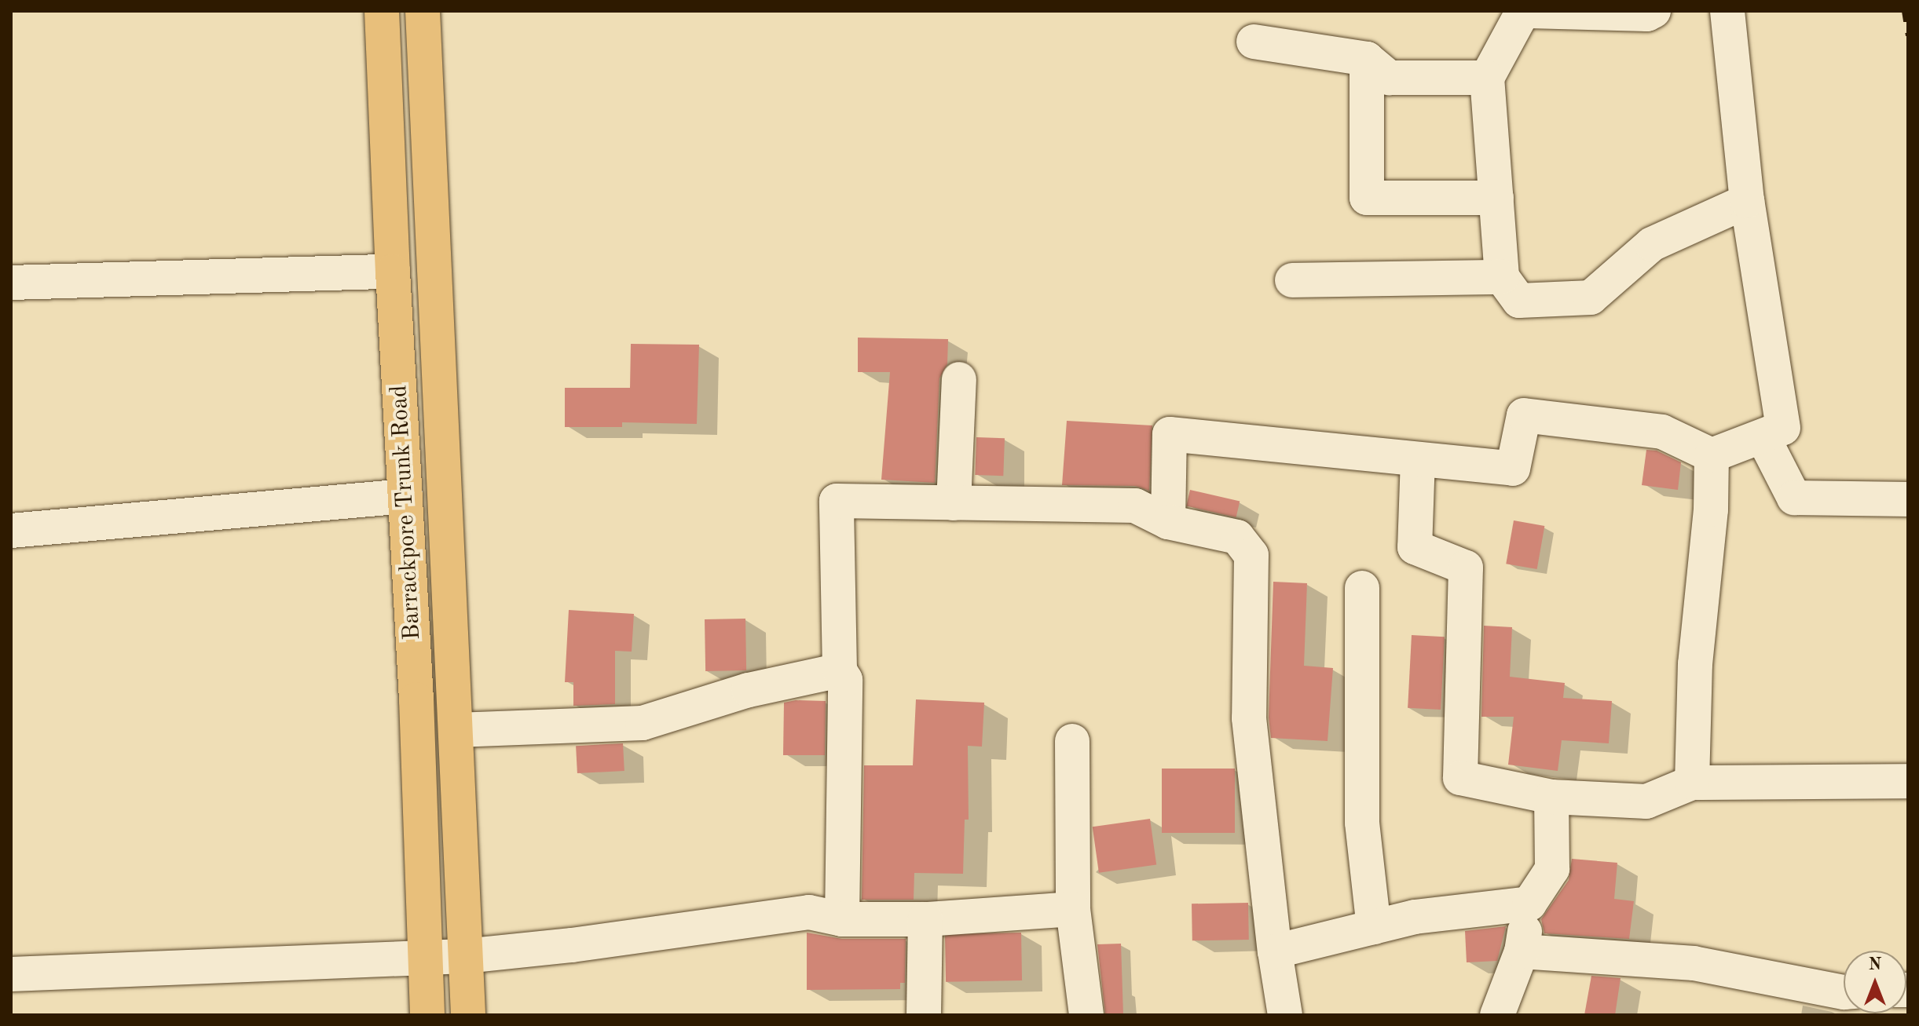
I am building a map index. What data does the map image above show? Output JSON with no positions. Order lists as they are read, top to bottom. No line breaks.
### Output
{"streets":{"main road":["Barrackpore Trunk Road"]},"north":"top"}
